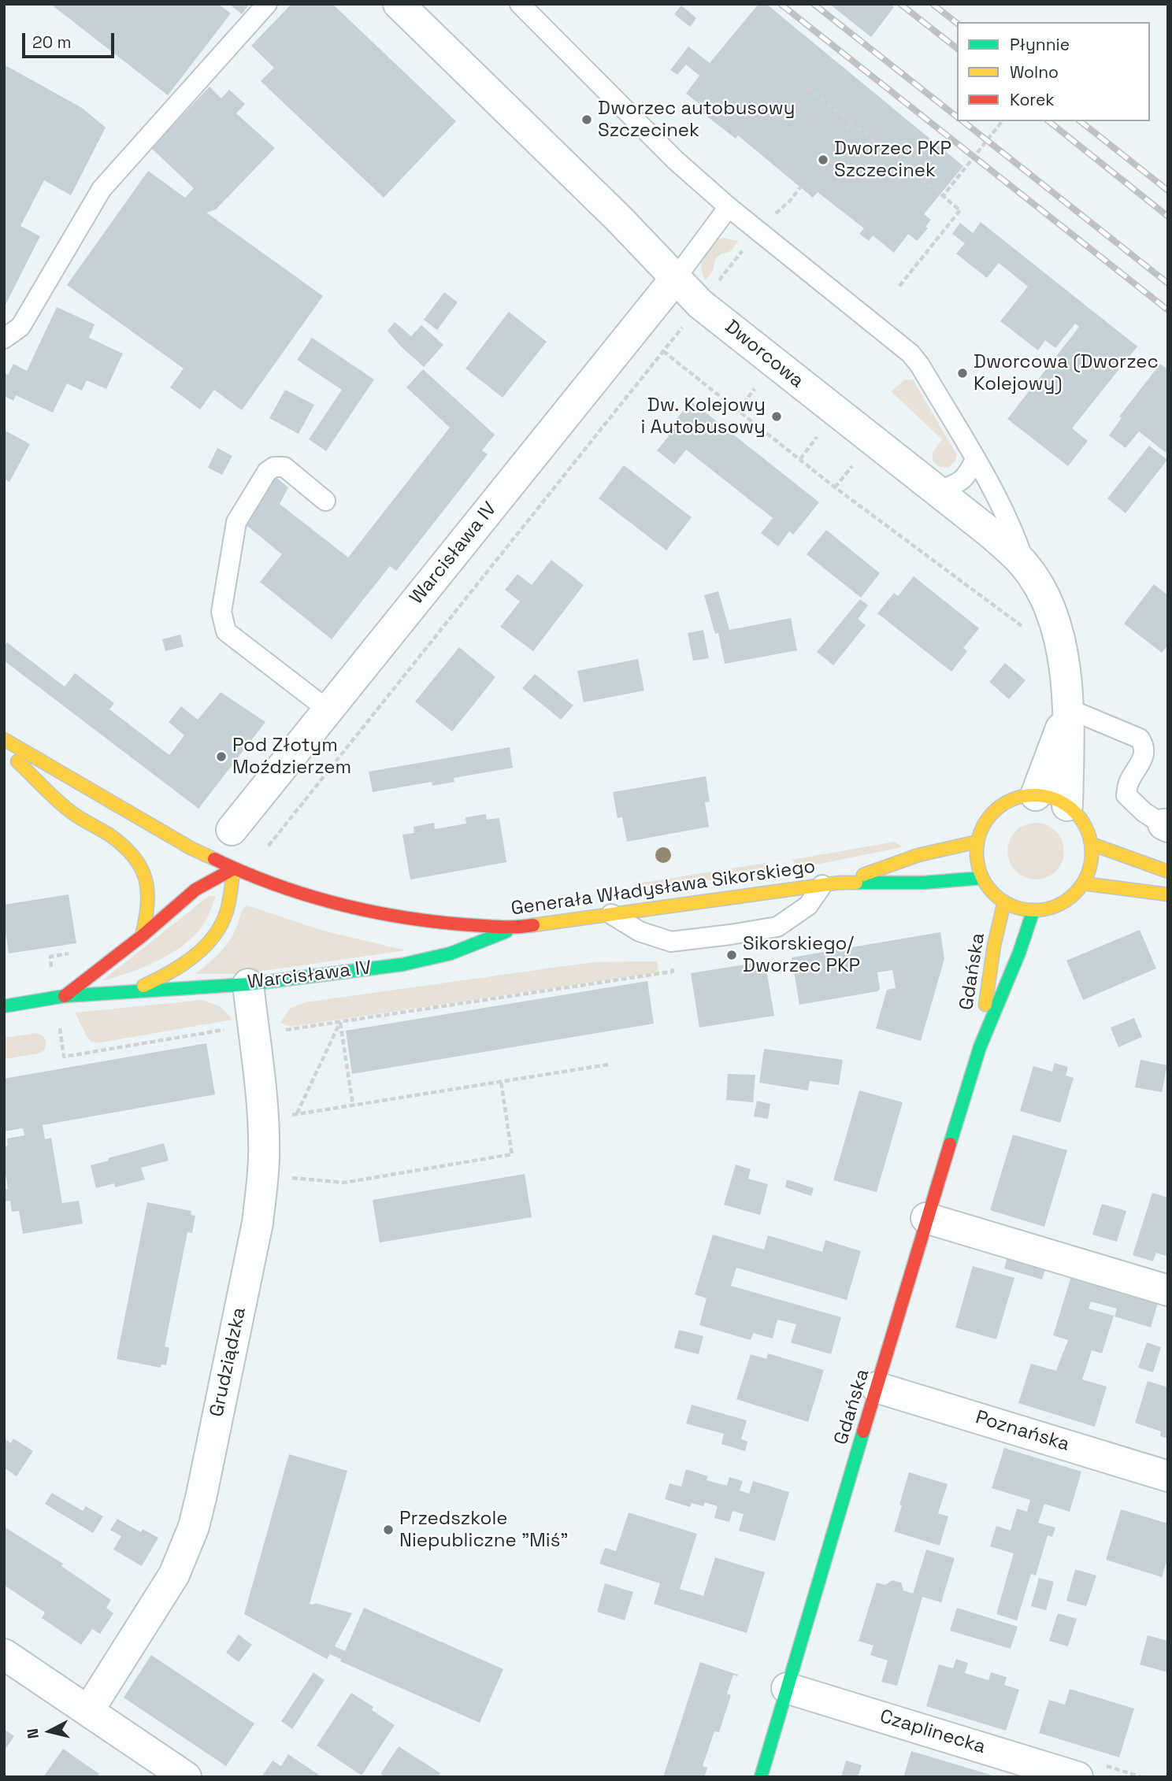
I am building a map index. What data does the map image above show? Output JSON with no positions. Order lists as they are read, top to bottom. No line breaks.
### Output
{"streets":{"street":["Dworcowa","Warcisława IV","Generała Władysława Sikorskiego","Gdańska","Grudziądzka","Poznańska","Czaplinecka"]},"crossings":[["Dworcowa","Warcisława IV"],["Dworcowa","Generała Władysława Sikorskiego"],["Dworcowa","Gdańska"],["Warcisława IV","Generała Władysława Sikorskiego"],["Warcisława IV","Grudziądzka"],["Generała Władysława Sikorskiego","Gdańska"],["Gdańska","Poznańska"],["Gdańska","Czaplinecka"]],"places":["Dworzec autobusowy Szczecinek","Dworzec PKP Szczecinek","Dworcowa (Dworzec Kolejowy)","Dw. Kolejowy i Autobusowy","Pod Złotym Moździerzem","Sikorskiego/ Dworzec PKP","Przedszkole Niepubliczne \"Miś\""],"legend":["Płynnie","Wolno","Korek"],"scale_bar":"20 m","north":"left"}
